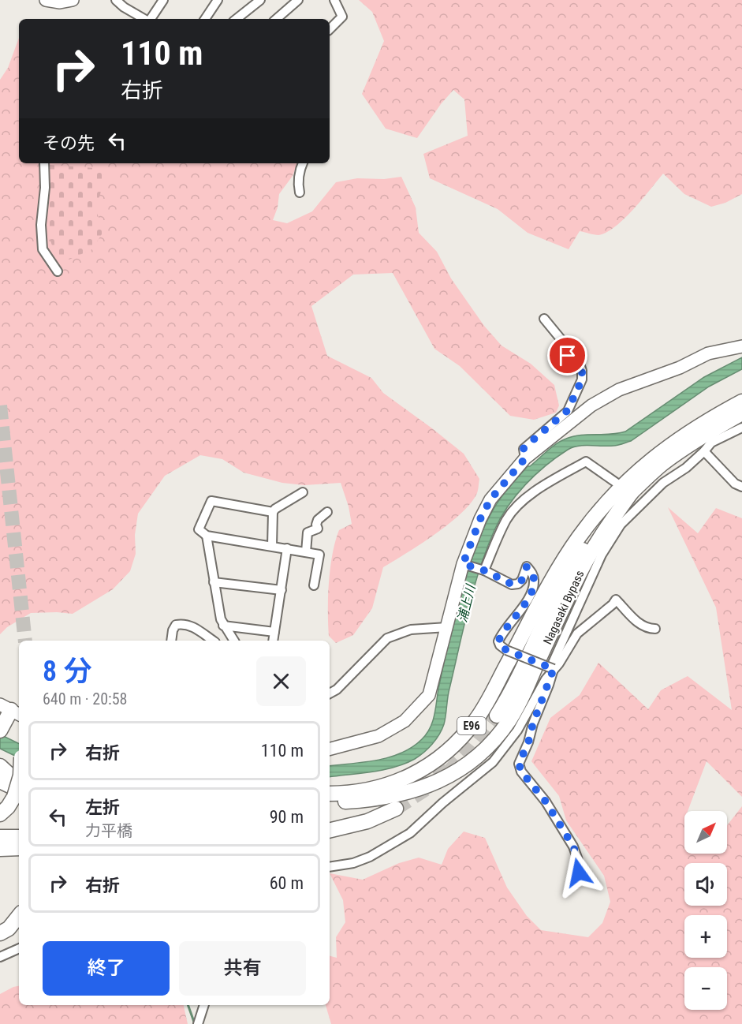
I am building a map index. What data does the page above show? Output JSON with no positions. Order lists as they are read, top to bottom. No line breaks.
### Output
{"streets":{"highway":["Nagasaki Bypass","E96"]},"water":["浦上川"],"north":"top right","page":{"turn":["110 m","右折"],"then":"その先","heading":["8 分","640 m · 20:58"],"list":[{"name":"右折","value":"110 m"},{"name":"左折","note":"力平橋","value":"90 m"},{"name":"右折","value":"60 m"}],"map_buttons":["+","−"],"buttons":["終了","共有"]}}
